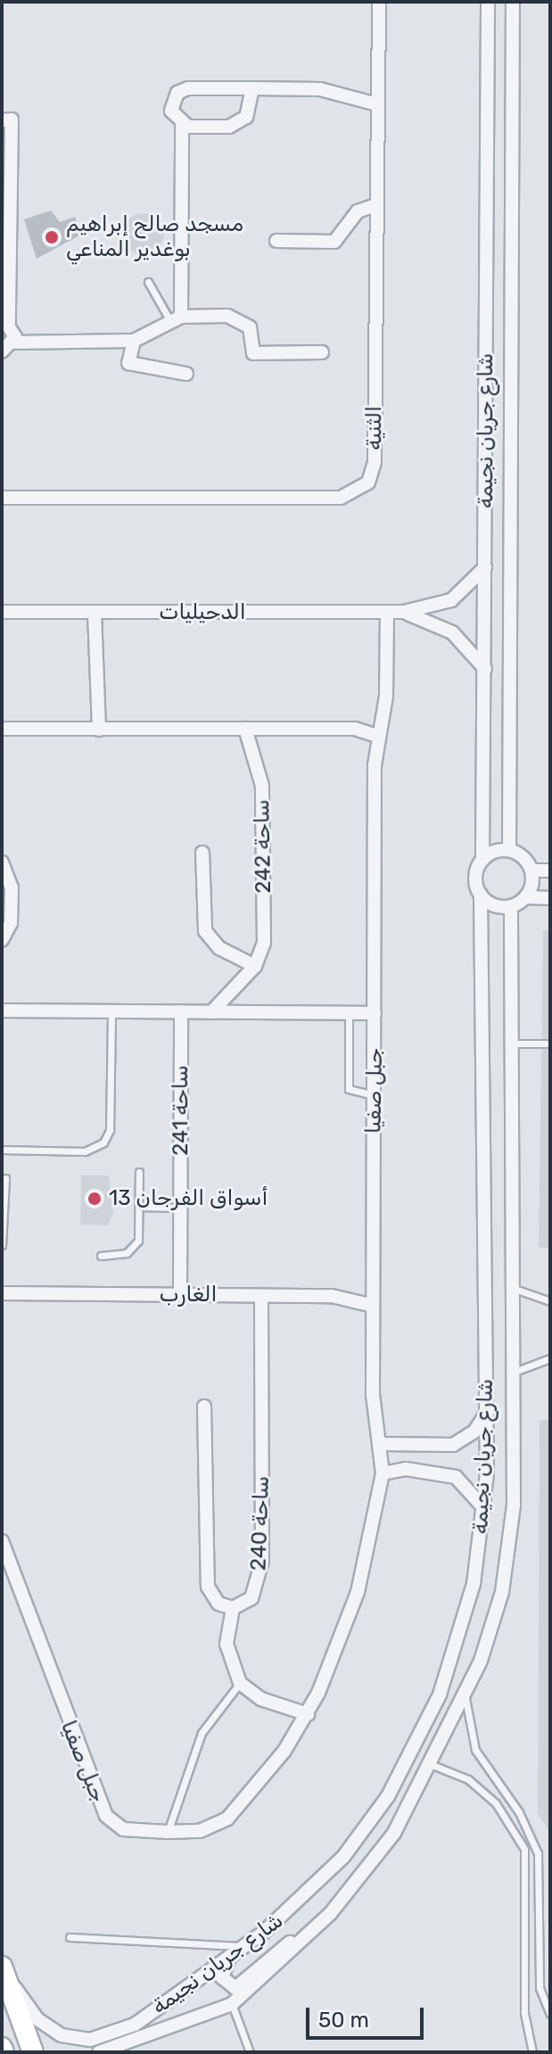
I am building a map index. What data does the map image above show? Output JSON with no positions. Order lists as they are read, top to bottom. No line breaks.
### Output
{"streets":{"street":["الثنية","شارع جريان نجيمة","الدحيليات","ساحة 242","جبل صفيا","ساحة 241","الغارب","ساحة 240"]},"crossings":[["شارع جريان نجيمة","الدحيليات"],["الدحيليات","جبل صفيا"],["جبل صفيا","الغارب"],["ساحة 241","الغارب"],["الغارب","ساحة 240"]],"places":["مسجد صالح إبراهيم بوغدير المناعي","أسواق الفرجان 13"],"scale_bar":"50 m"}
